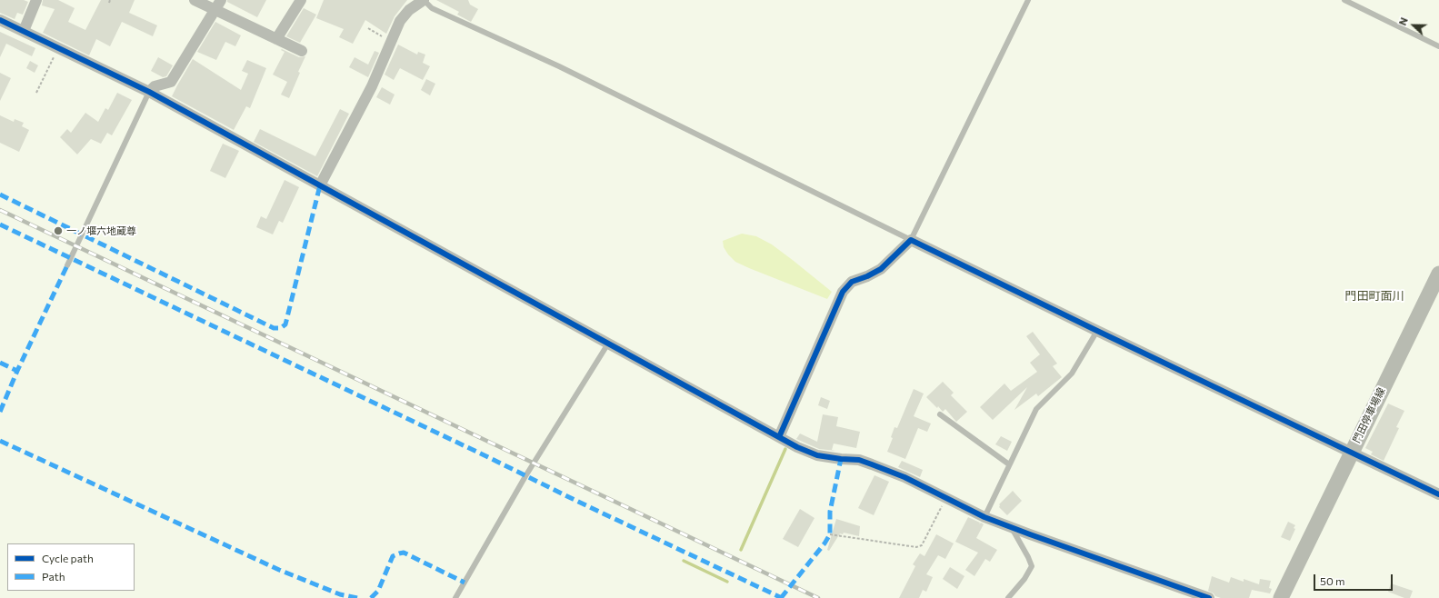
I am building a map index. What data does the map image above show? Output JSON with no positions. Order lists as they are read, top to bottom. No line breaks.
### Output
{"streets":{"main road":["門田停車場線"]},"districts":["門田町面川"],"places":["一ノ堰六地蔵尊"],"legend":["Cycle path","Path"],"scale_bar":"50 m","north":"left"}
